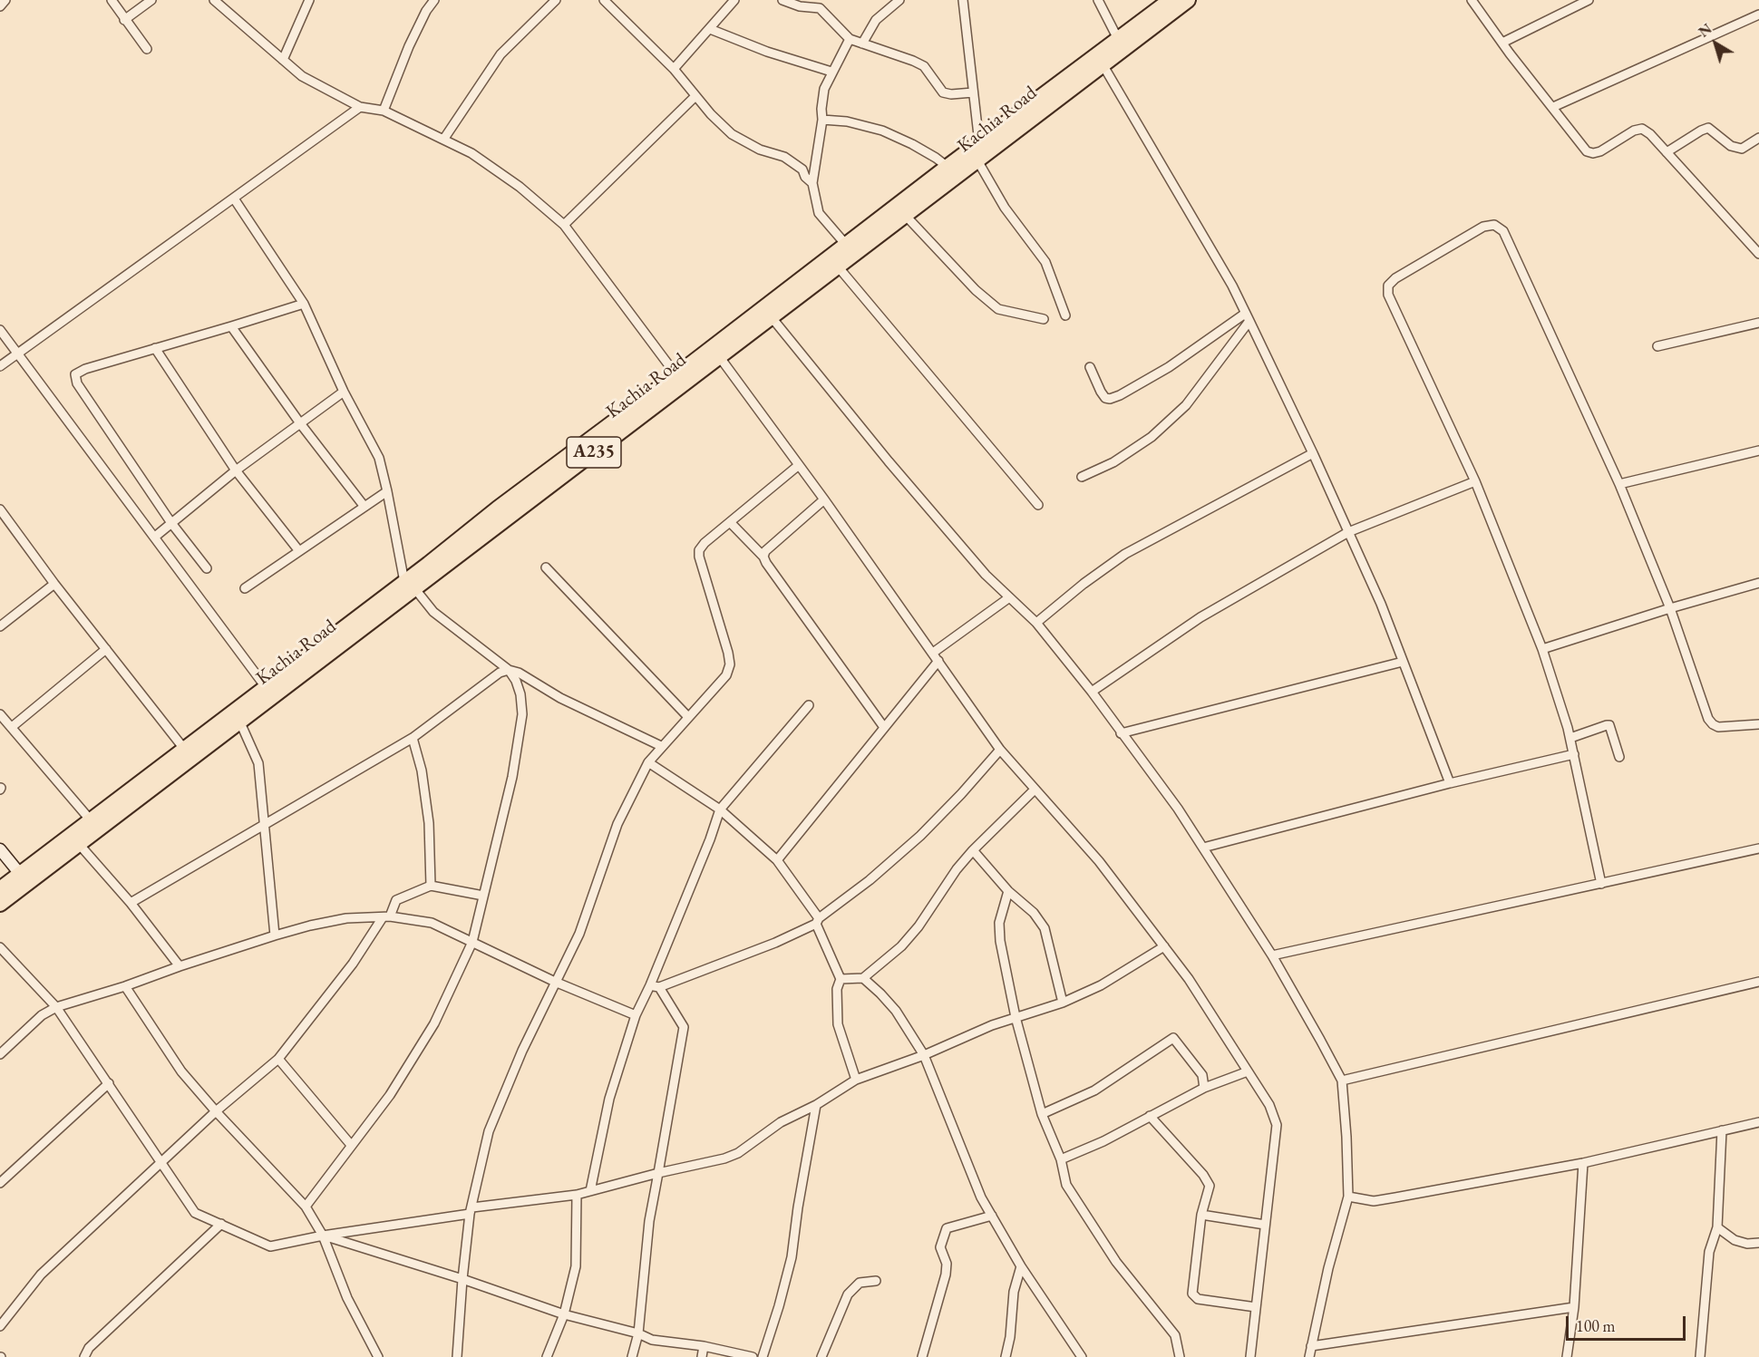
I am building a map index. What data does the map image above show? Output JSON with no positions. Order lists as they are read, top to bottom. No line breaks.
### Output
{"streets":{"highway":["Kachia Road","A235"]},"scale_bar":"100 m","north":"top left"}
